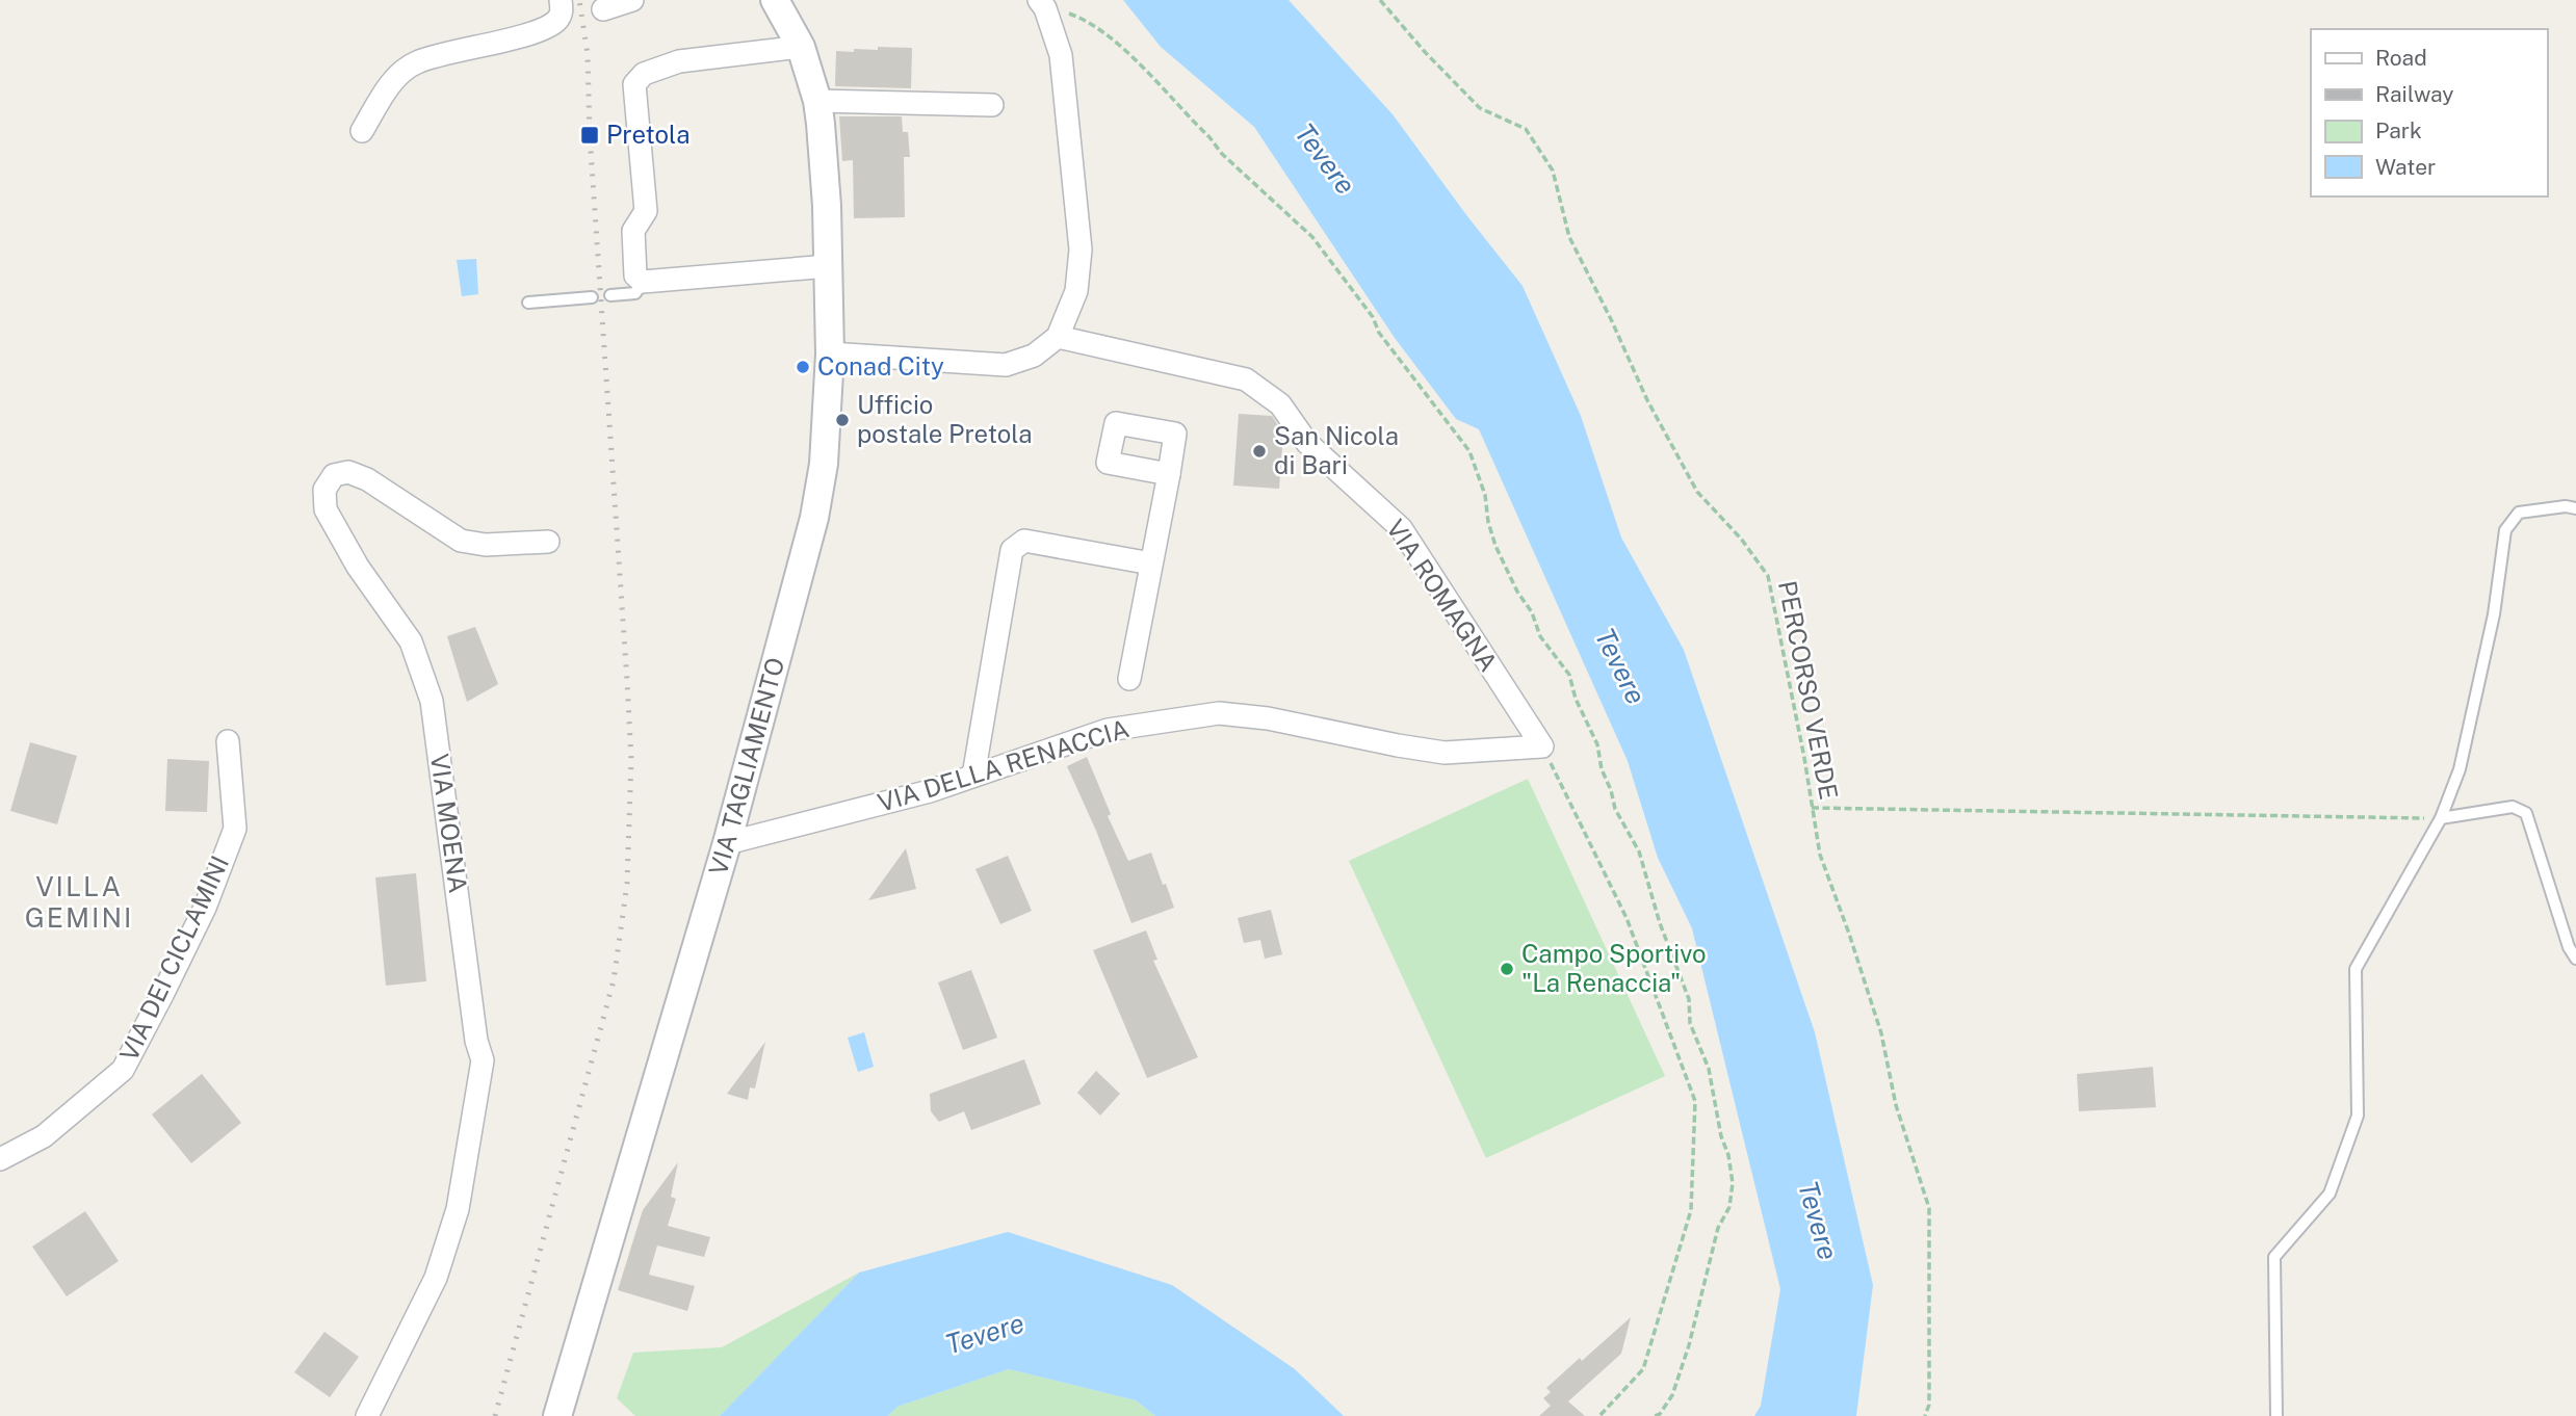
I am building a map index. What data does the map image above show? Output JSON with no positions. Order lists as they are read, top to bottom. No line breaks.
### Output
{"streets":{"street":["VIA ROMAGNA","VIA TAGLIAMENTO","VIA DELLA RENACCIA","VIA MOENA","VIA DEI CICLAMINI"],"path":["PERCORSO VERDE"]},"crossings":[["VIA ROMAGNA","VIA DELLA RENACCIA"],["VIA TAGLIAMENTO","VIA DELLA RENACCIA"]],"districts":["VILLA GEMINI"],"water":["Tevere"],"places":{"transit":["Pretola"],"other":["Conad City","Ufficio postale Pretola","San Nicola di Bari","Campo Sportivo \"La Renaccia\""]},"legend":["Road","Railway","Park","Water"]}
